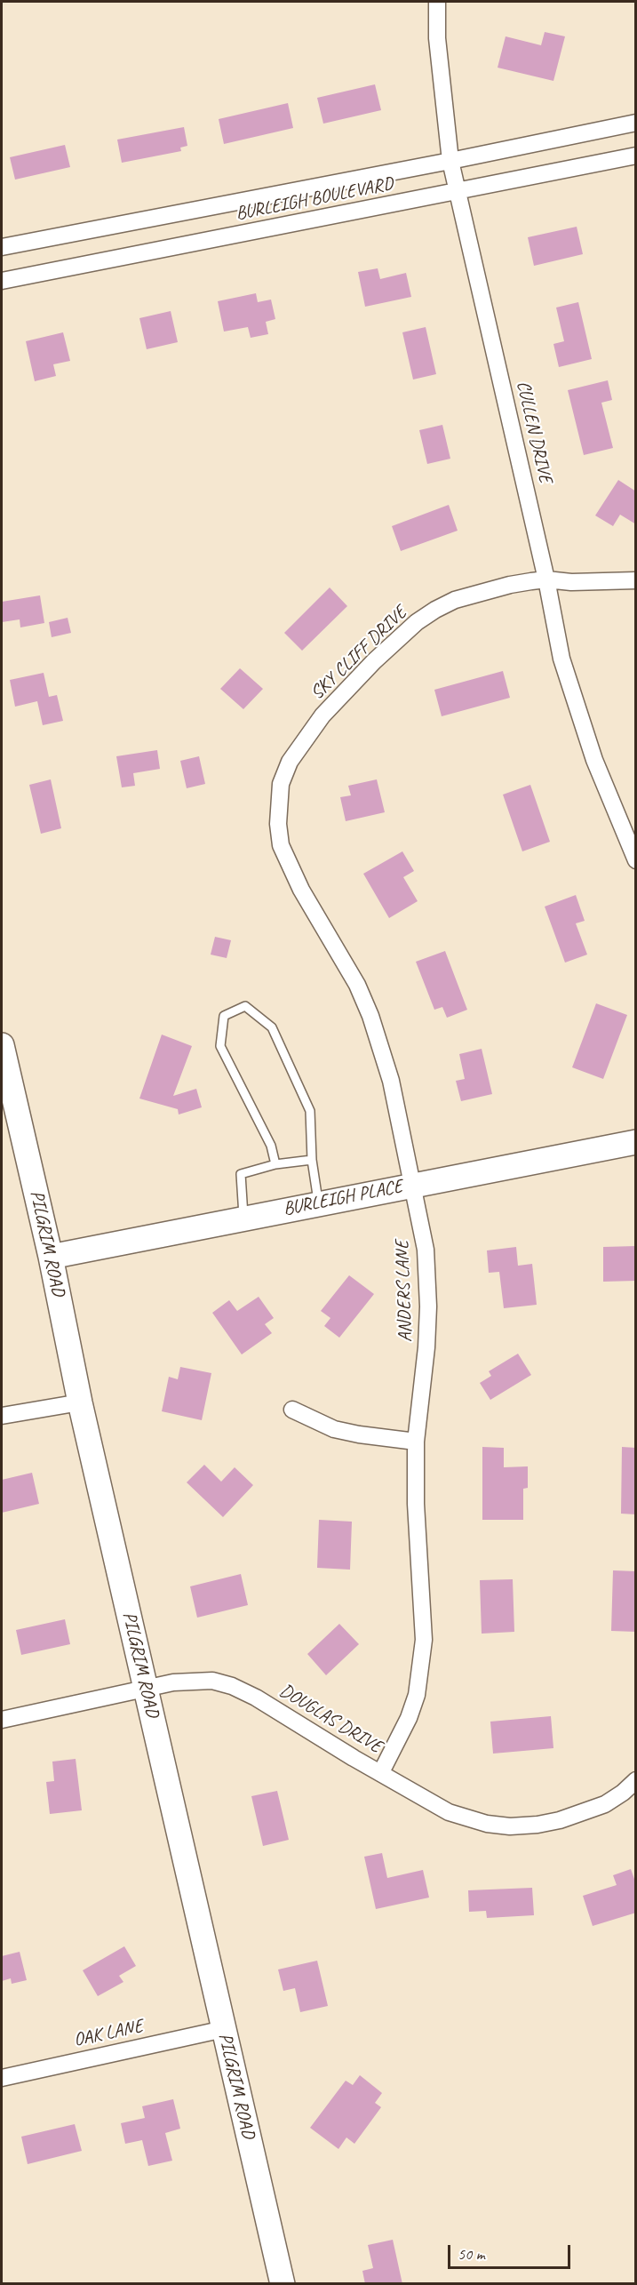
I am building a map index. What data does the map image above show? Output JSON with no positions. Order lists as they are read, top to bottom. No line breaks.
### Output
{"streets":{"main road":["BURLEIGH PLACE","PILGRIM ROAD"],"street":["BURLEIGH BOULEVARD","CULLEN DRIVE","SKY CLIFF DRIVE","ANDERS LANE","DOUGLAS DRIVE","OAK LANE"]},"crossings":[["BURLEIGH BOULEVARD","CULLEN DRIVE"],["CULLEN DRIVE","SKY CLIFF DRIVE"],["SKY CLIFF DRIVE","ANDERS LANE"],["BURLEIGH PLACE","PILGRIM ROAD"],["BURLEIGH PLACE","ANDERS LANE"],["PILGRIM ROAD","DOUGLAS DRIVE"],["PILGRIM ROAD","OAK LANE"],["ANDERS LANE","DOUGLAS DRIVE"]],"scale_bar":"50 m"}
